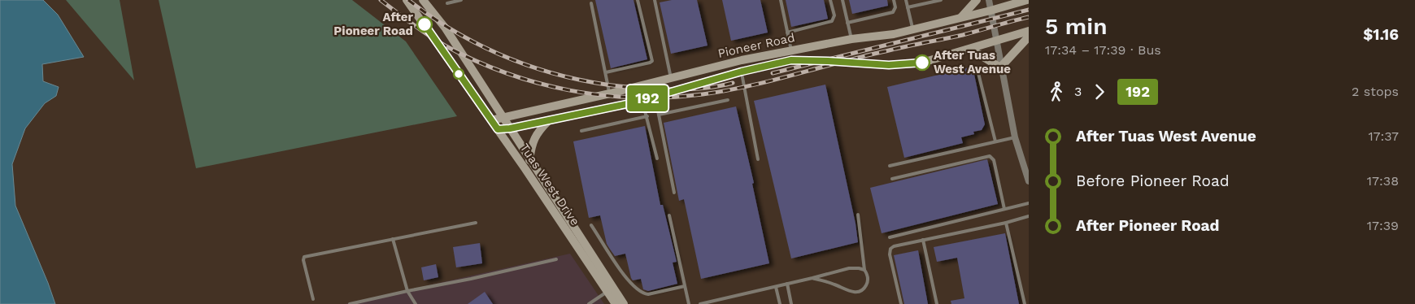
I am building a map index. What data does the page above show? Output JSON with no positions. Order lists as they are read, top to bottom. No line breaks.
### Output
{"streets":{"street":["Pioneer Road","Tuas West Drive"]},"crossings":[["Pioneer Road","Tuas West Drive"]],"places":["After Pioneer Road","After Tuas West Avenue"],"lines":["bus line 192"],"page":{"on_map":"192","heading":["5 min","17:34 – 17:39 · Bus","$1.16"],"legs":["3","192","2 stops"],"list":[{"name":"After Tuas West Avenue","value":"17:37"},{"name":"Before Pioneer Road","value":"17:38"},{"name":"After Pioneer Road","value":"17:39"}]}}
